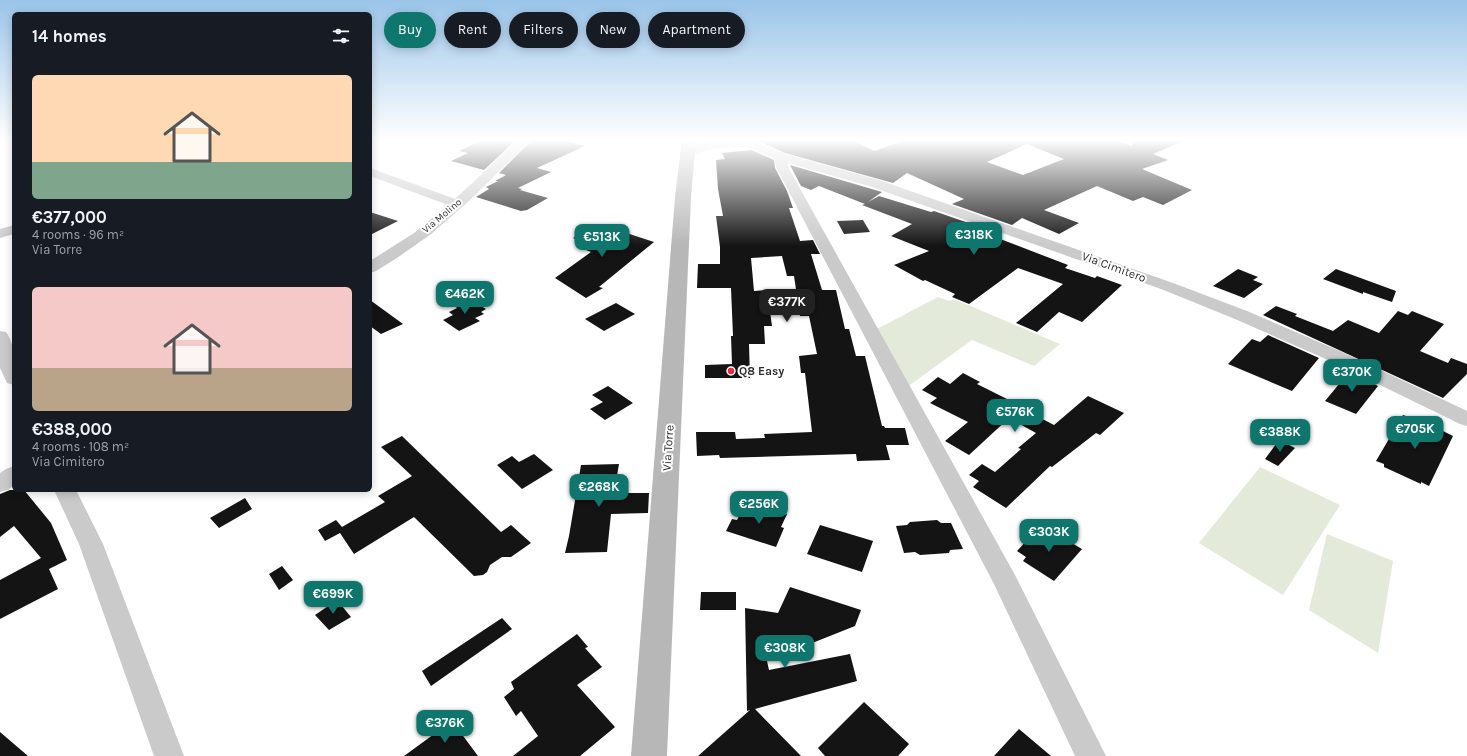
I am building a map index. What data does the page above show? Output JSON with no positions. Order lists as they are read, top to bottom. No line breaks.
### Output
{"streets":{"main road":["Via Torre"],"street":["Via Molino","Via Cimitero"]},"places":["Q8 Easy"],"page":{"chip":["Buy","Rent","Filters","New","Apartment"],"heading":"14 homes","list":[{"name":"€377,000","note":"4 rooms · 96 m² · Via Torre"},{"name":"€388,000","note":"4 rooms · 108 m² · Via Cimitero"}],"price":["€318K","€513K","€462K","€377K","€370K","€576K","€705K","€388K","€268K","€256K","€303K","€699K","€308K","€376K"]}}
